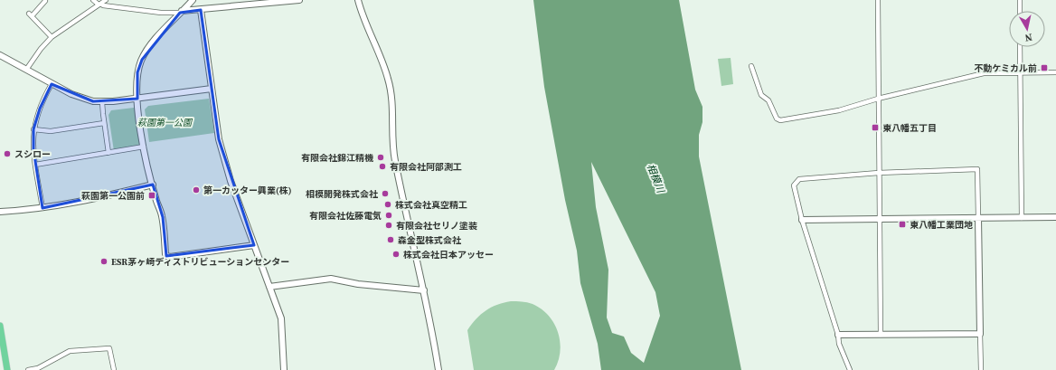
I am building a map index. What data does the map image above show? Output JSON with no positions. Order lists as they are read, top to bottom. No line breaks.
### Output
{"water":["相模川"],"parks":["萩園第一公園"],"places":{"transit":["不動ケミカル前","東八幡五丁目","萩園第一公園前","東八幡工業団地"],"other":["スシロー","有限会社錦江精機","有限会社阿部測工","第一カッター興業(株)","相模開発株式会社","株式会社真空精工","有限会社佐藤電気","有限会社セリノ塗装","森金型株式会社","株式会社日本アッセー","ESR茅ヶ崎ディストリビューションセンター"]},"north":"bottom"}
